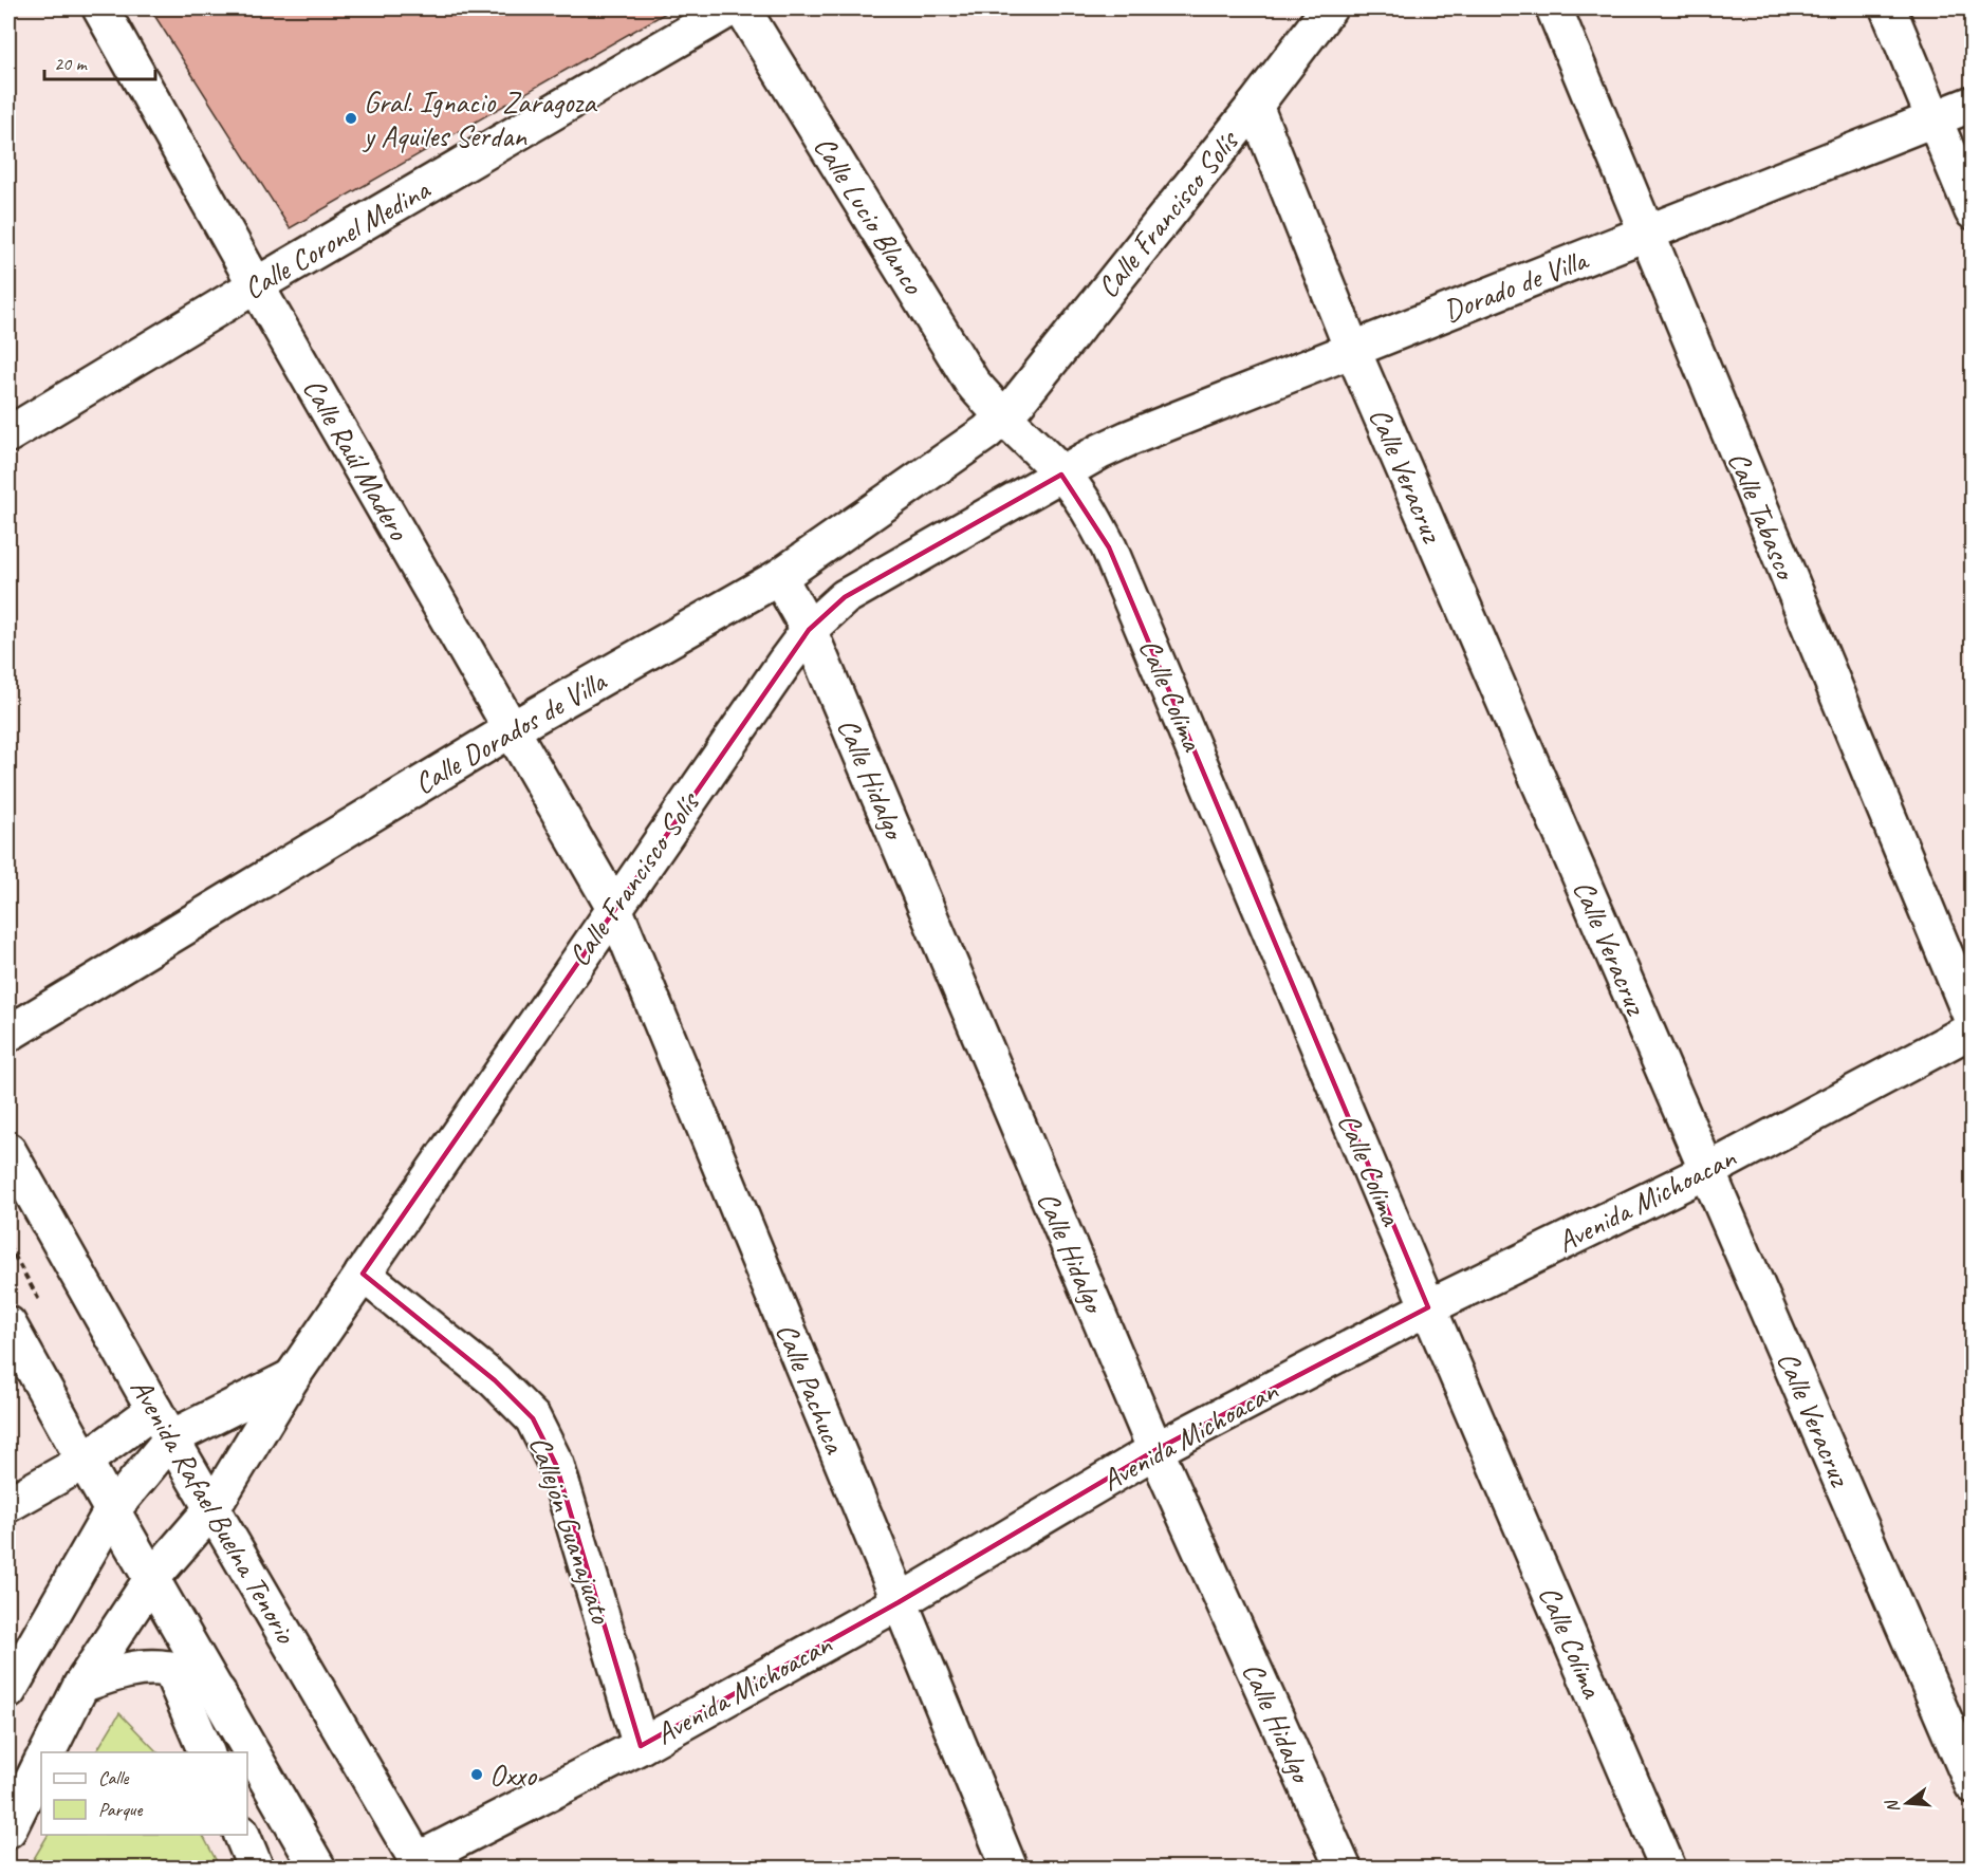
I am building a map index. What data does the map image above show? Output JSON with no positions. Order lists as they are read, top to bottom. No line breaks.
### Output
{"streets":{"street":["Calle Lucio Blanco","Calle Francisco Solís","Calle Coronel Medina","Dorado de Villa","Calle Raúl Madero","Calle Veracruz","Calle Tabasco","Calle Colima","Calle Dorados de Villa","Calle Hidalgo","Avenida Michoacan","Calle Pachuca","Avenida Rafael Buelna Tenorio","Callejón Guanajuato"]},"crossings":[["Calle Lucio Blanco","Calle Francisco Solís"],["Calle Lucio Blanco","Dorado de Villa"],["Calle Lucio Blanco","Calle Colima"],["Calle Lucio Blanco","Calle Dorados de Villa"],["Calle Francisco Solís","Dorado de Villa"],["Calle Francisco Solís","Calle Raúl Madero"],["Calle Francisco Solís","Calle Veracruz"],["Calle Francisco Solís","Calle Colima"],["Calle Francisco Solís","Calle Dorados de Villa"],["Calle Francisco Solís","Calle Hidalgo"],["Calle Francisco Solís","Calle Pachuca"],["Calle Francisco Solís","Avenida Rafael Buelna Tenorio"],["Calle Francisco Solís","Callejón Guanajuato"],["Calle Coronel Medina","Calle Raúl Madero"],["Dorado de Villa","Calle Veracruz"],["Dorado de Villa","Calle Tabasco"],["Dorado de Villa","Calle Colima"],["Calle Raúl Madero","Calle Dorados de Villa"],["Calle Raúl Madero","Calle Pachuca"],["Calle Veracruz","Avenida Michoacan"],["Calle Colima","Avenida Michoacan"],["Calle Dorados de Villa","Calle Hidalgo"],["Calle Hidalgo","Avenida Michoacan"],["Avenida Michoacan","Calle Pachuca"],["Avenida Michoacan","Avenida Rafael Buelna Tenorio"],["Avenida Michoacan","Callejón Guanajuato"]],"places":["Gral. Ignacio Zaragoza y Aquiles Serdan","Oxxo"],"legend":["Calle","Parque"],"scale_bar":"20 m","north":"left"}
